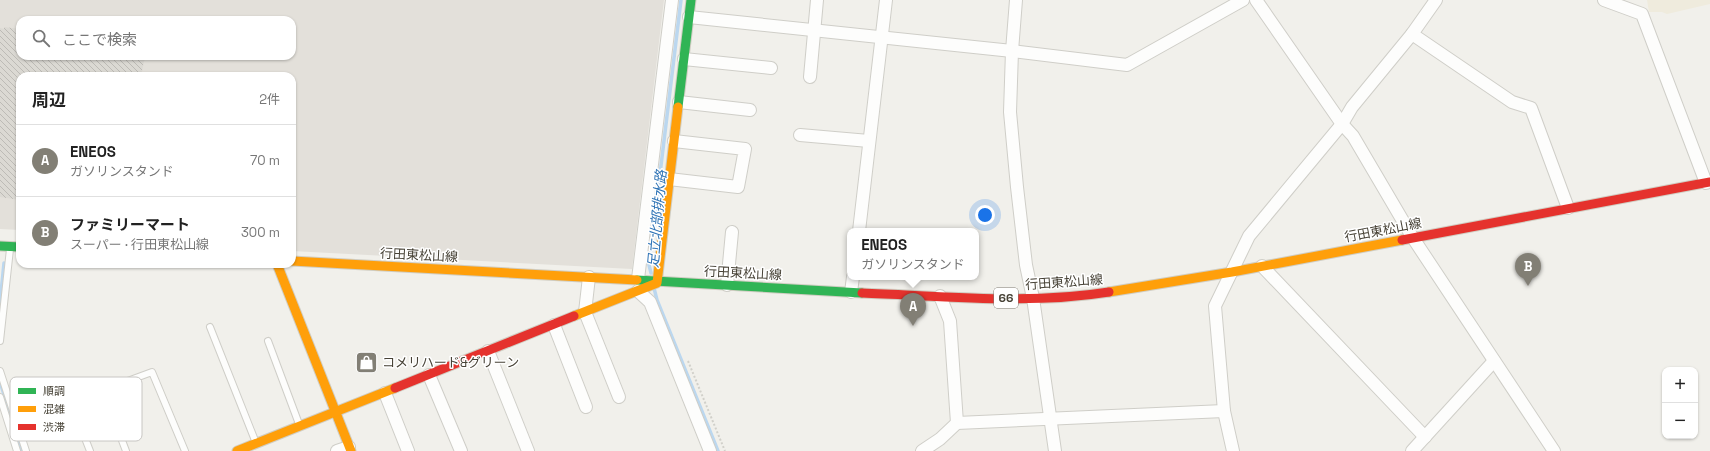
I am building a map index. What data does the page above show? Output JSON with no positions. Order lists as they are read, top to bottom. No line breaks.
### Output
{"streets":{"main road":["行田東松山線","66"]},"water":["足立北部排水路"],"places":{"shop":["コメリハード&グリーン"]},"legend":["順調","混雑","渋滞"],"page":{"search":"ここで検索","heading":["周辺","2件"],"list":[{"mark":"A","name":"ENEOS","note":"ガソリンスタンド","value":"70 m"},{"mark":"B","name":"ファミリーマート","note":"スーパー · 行田東松山線","value":"300 m"}],"popup":["ENEOS","ガソリンスタンド"],"pins":["B","A"],"map_buttons":["+","−"]}}
